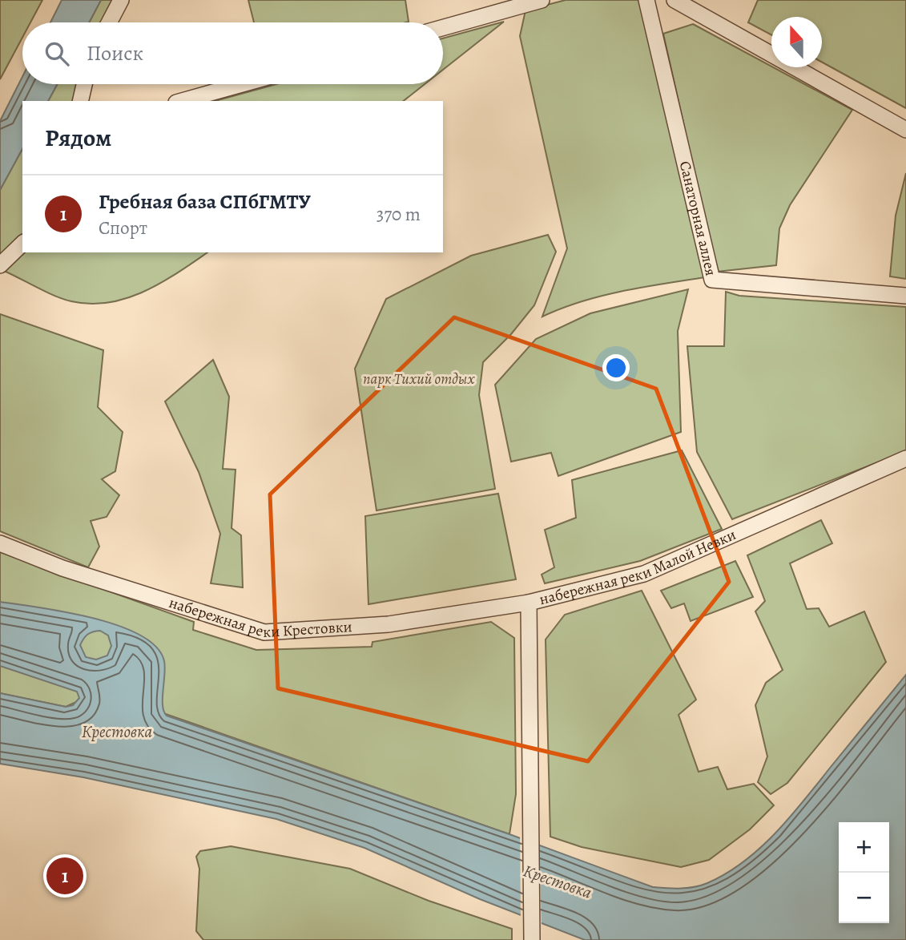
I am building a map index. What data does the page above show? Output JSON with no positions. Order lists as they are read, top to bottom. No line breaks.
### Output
{"streets":{"street":["Санаторная аллея","набережная реки Малой Невки","набережная реки Крестовки"]},"crossings":[["набережная реки Малой Невки","набережная реки Крестовки"]],"water":["Крестовка"],"parks":["парк Тихий отдых"],"north":"top","page":{"search":"Поиск","heading":"Рядом","list":[{"mark":"1","name":"Гребная база СПбГМТУ","note":"Спорт","value":"370 m"}],"map_buttons":["+","−"],"pins":"1"}}
